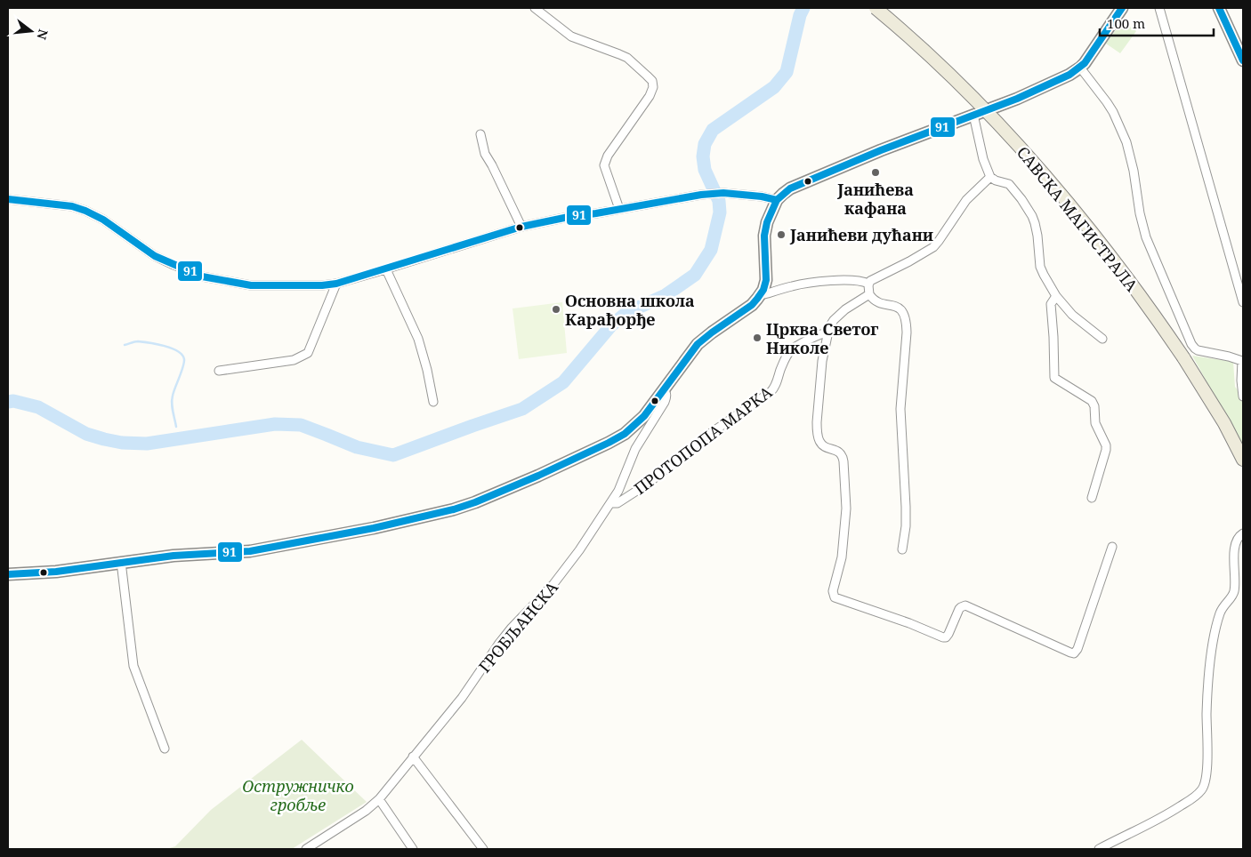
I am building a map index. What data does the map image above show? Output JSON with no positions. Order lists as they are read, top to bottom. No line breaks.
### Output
{"streets":{"main road":["САВСКА МАГИСТРАЛА"],"street":["ПРОТОПОПА МАРКА","ГРОБЉАНСКА"]},"crossings":[["ПРОТОПОПА МАРКА","ГРОБЉАНСКА"]],"parks":["Остружничко гробље"],"places":["Јанићева кафана","Јанићеви дућани","Основна школа Карађорђе","Црква Светог Николе"],"lines":["transit line 91"],"scale_bar":"100 m","north":"right"}
